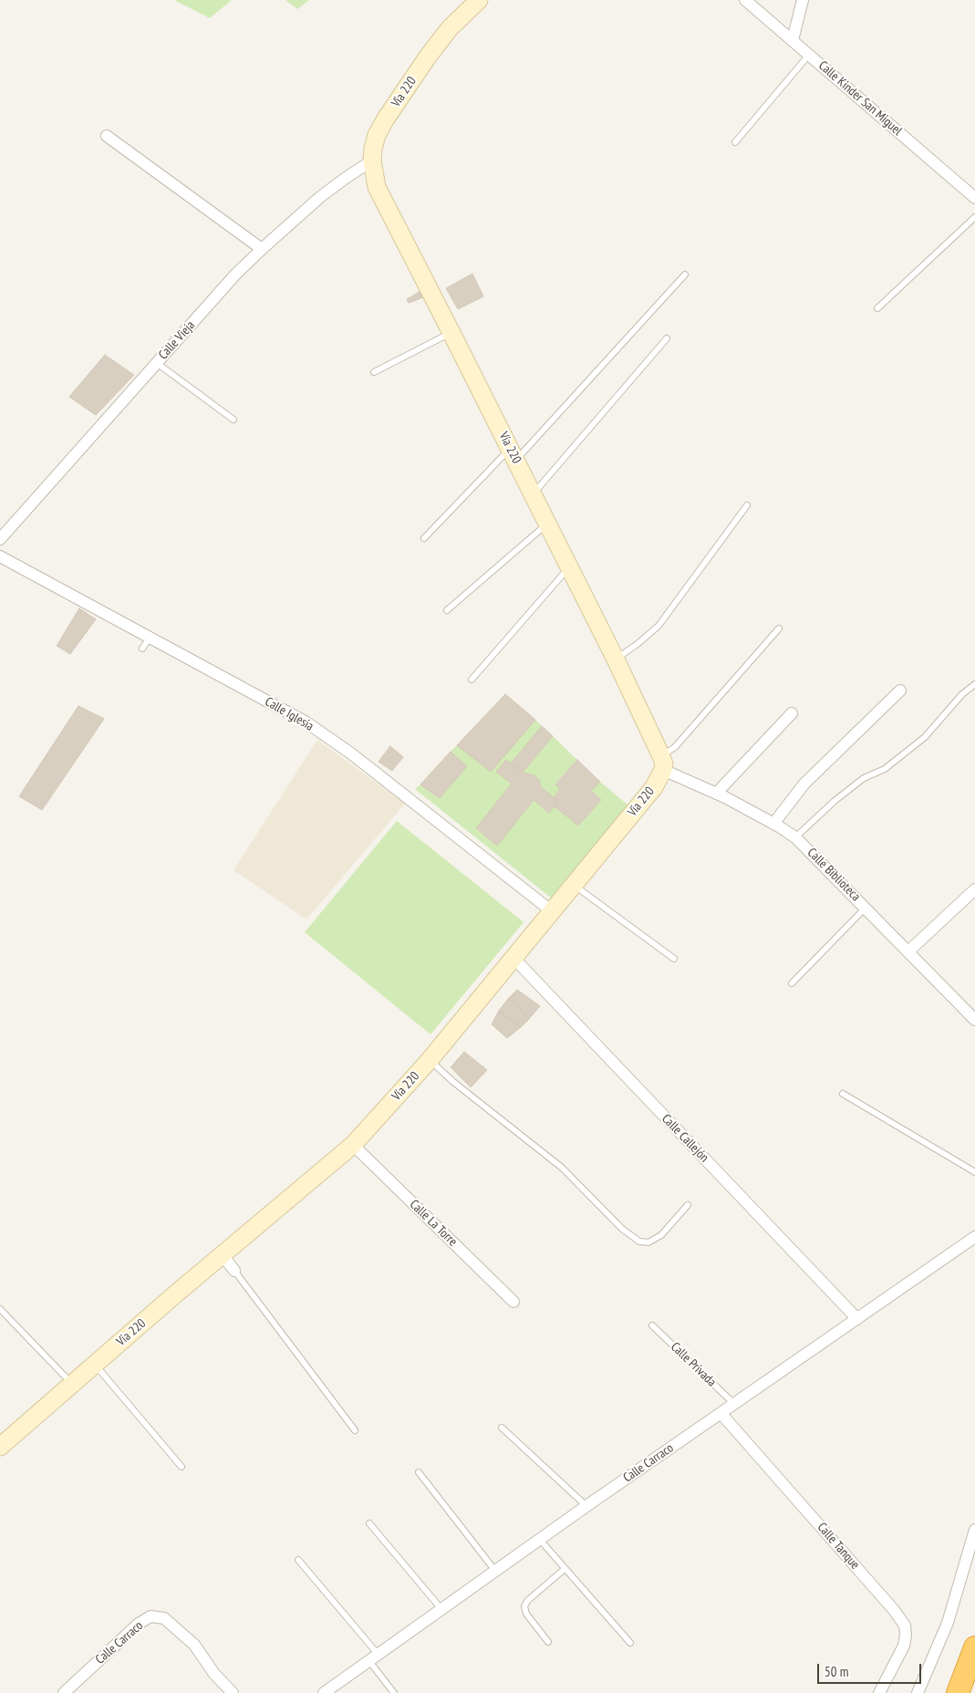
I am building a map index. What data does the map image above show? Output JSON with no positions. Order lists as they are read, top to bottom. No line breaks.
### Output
{"streets":{"main road":["Vía 220"],"street":["Calle Kinder San Miguel","Calle Vieja","Calle Iglesia","Calle Biblioteca","Calle Callejón","Calle La Torre","Calle Carraco","Calle Tanque"],"lane":["Calle Privada"]},"crossings":[["Vía 220","Calle Vieja"],["Vía 220","Calle Iglesia"],["Vía 220","Calle Biblioteca"],["Vía 220","Calle Callejón"],["Vía 220","Calle La Torre"],["Calle Callejón","Calle Carraco"],["Calle Privada","Calle Carraco"],["Calle Carraco","Calle Tanque"]],"scale_bar":"50 m"}
